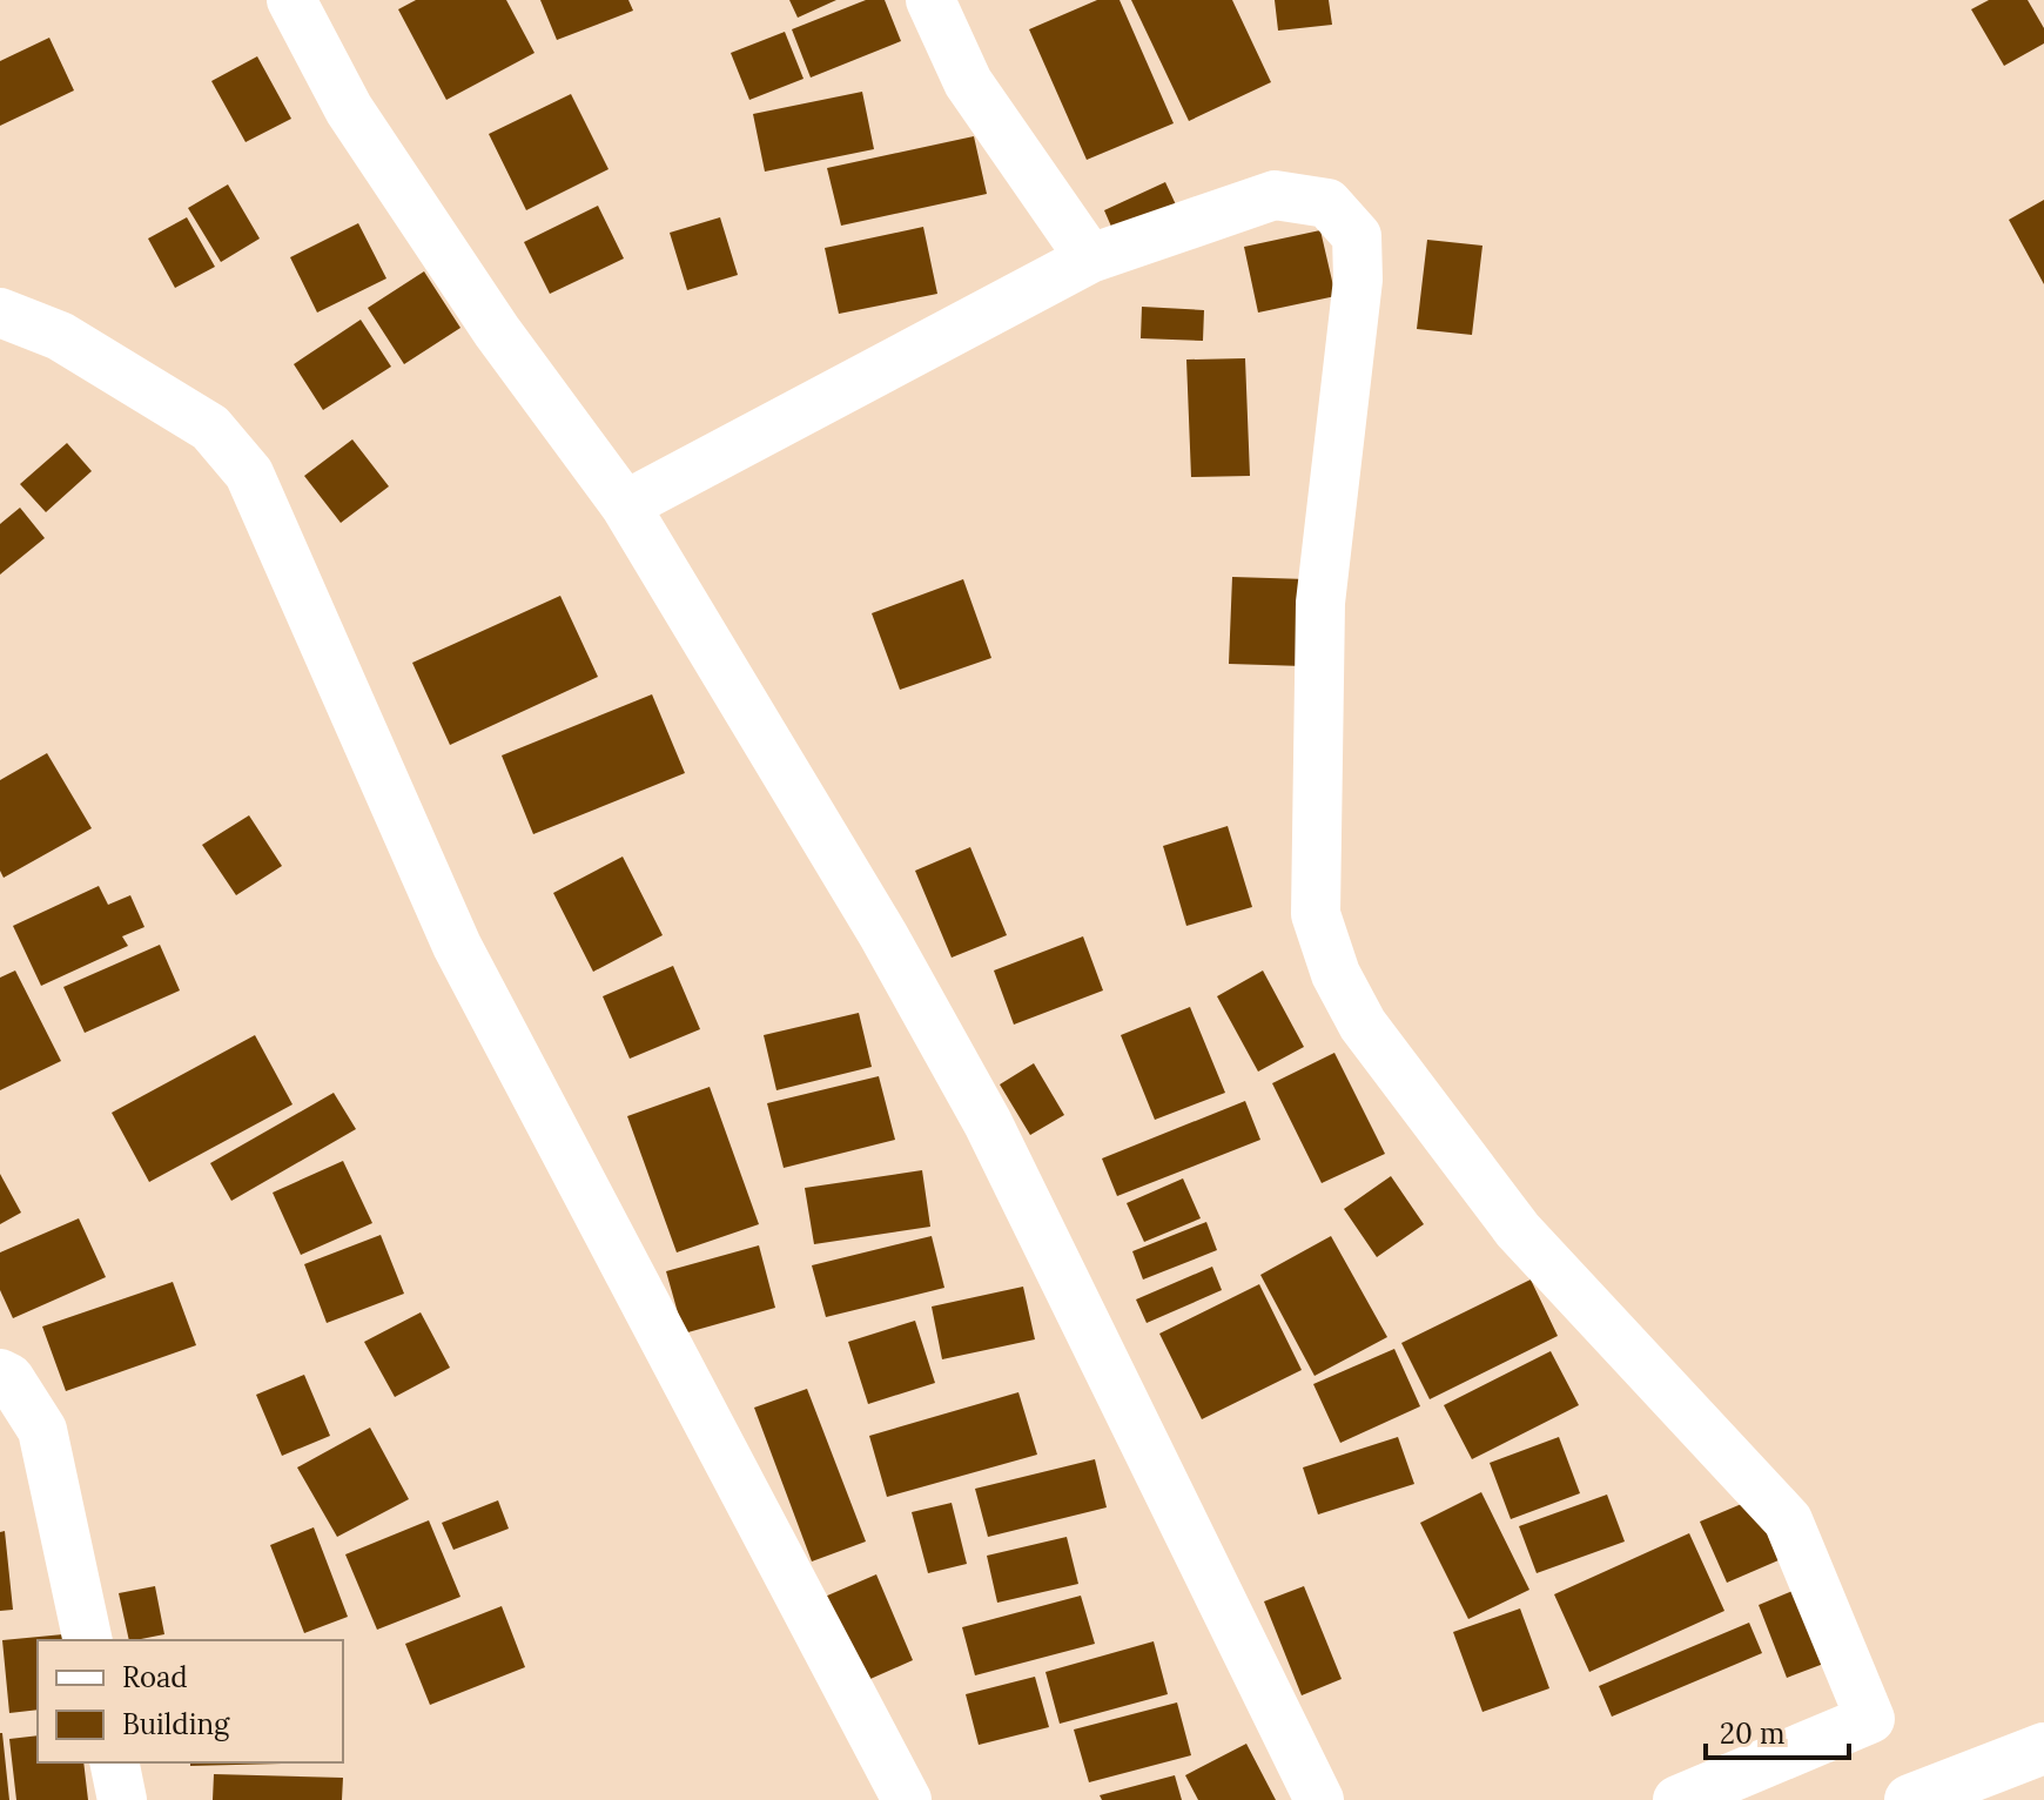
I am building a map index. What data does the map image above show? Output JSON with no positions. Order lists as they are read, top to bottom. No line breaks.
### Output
{"legend":["Road","Building"],"scale_bar":"20 m"}
